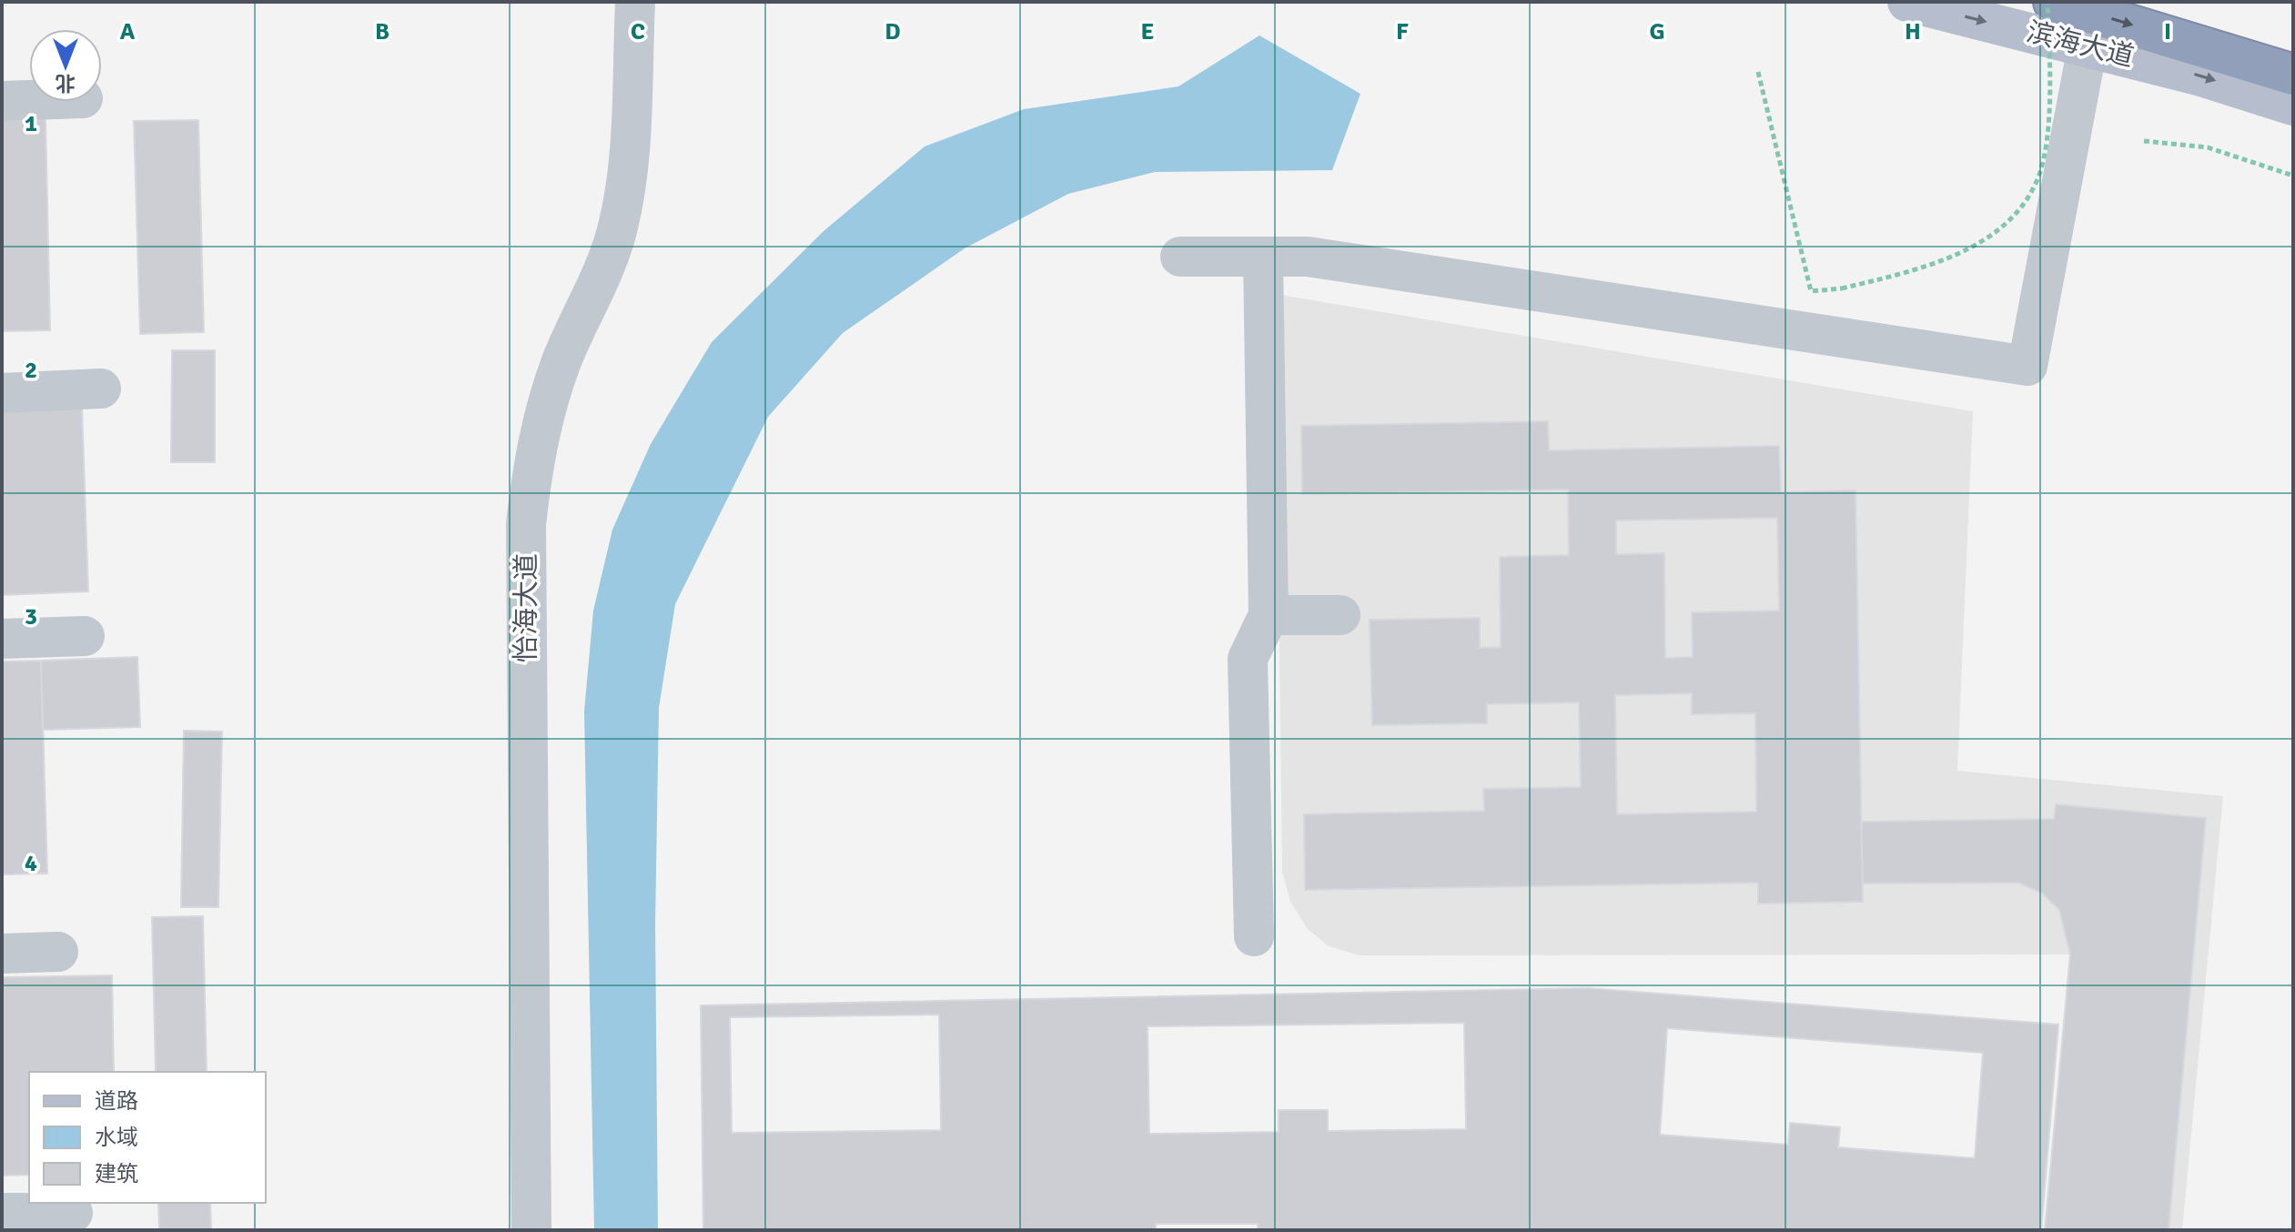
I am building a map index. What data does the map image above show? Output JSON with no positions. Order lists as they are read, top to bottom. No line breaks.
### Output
{"streets":{"main road":["滨海大道"],"street":["怡海大道"]},"one_way":["滨海大道"],"legend":["道路","水域","建筑"],"north":"bottom","grid":{"columns":["A","B","C","D","E","F","G","H","I"],"rows":["1","2","3","4"]}}
